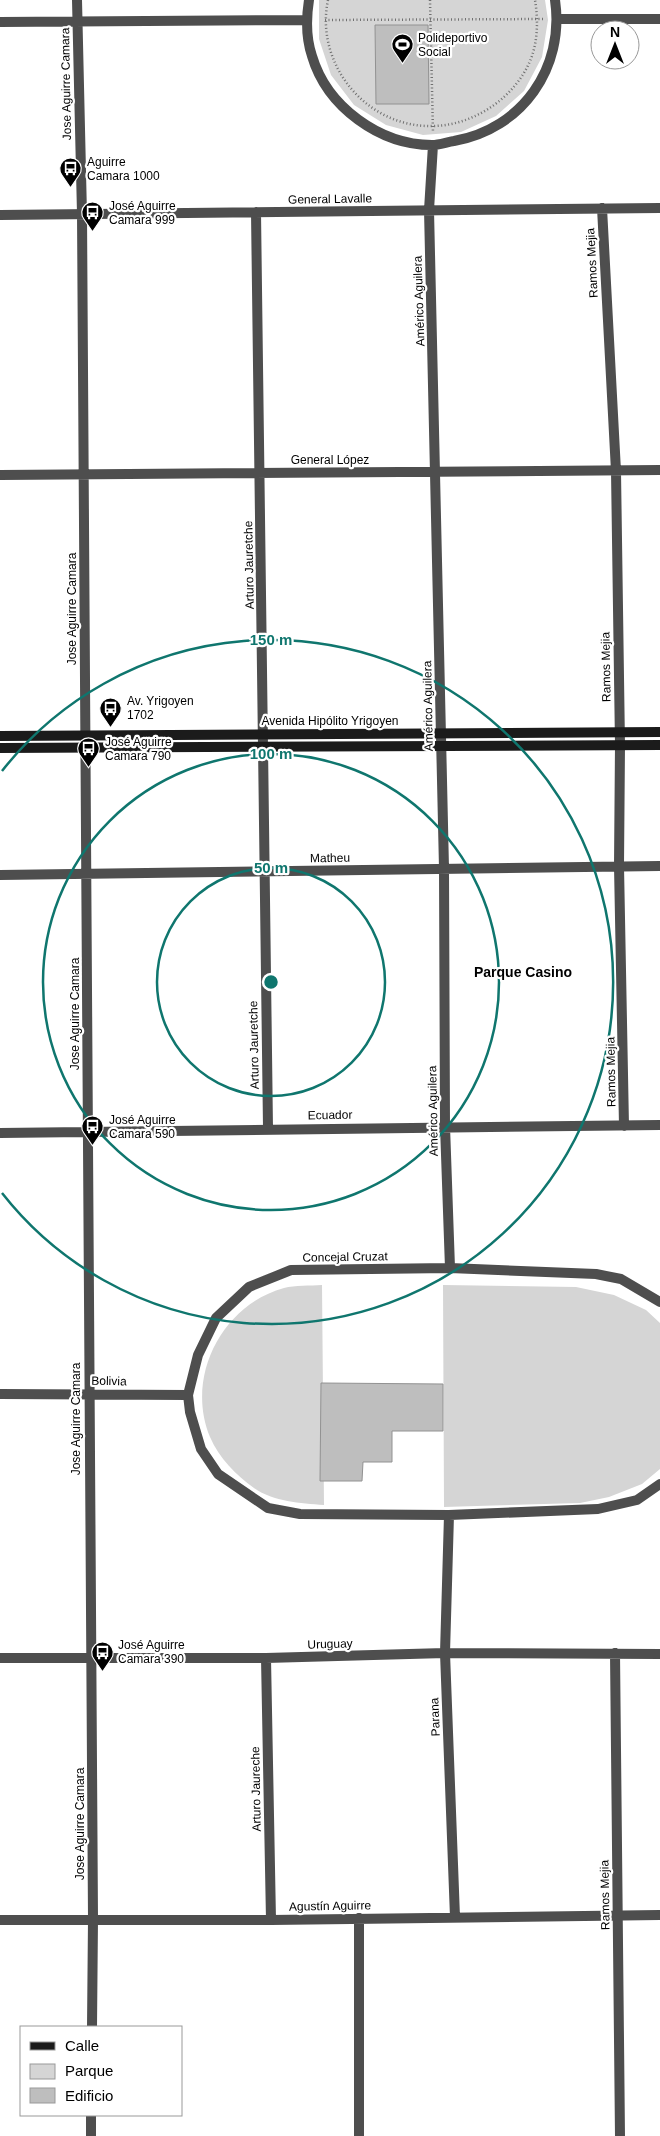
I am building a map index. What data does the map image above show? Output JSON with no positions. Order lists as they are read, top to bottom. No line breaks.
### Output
{"streets":{"main road":["Avenida Hipólito Yrigoyen"],"street":["Jose Aguirre Camara","General Lavalle","Ramos Mejia","Américo Aguilera","General López","Arturo Jauretche","Matheu","Ecuador","Concejal Cruzat","Bolivia","Uruguay","Parana","Arturo Jaureche","Agustín Aguirre"]},"crossings":[["Jose Aguirre Camara","General Lavalle"],["Jose Aguirre Camara","General López"],["Jose Aguirre Camara","Avenida Hipólito Yrigoyen"],["Jose Aguirre Camara","Matheu"],["Jose Aguirre Camara","Ecuador"],["Jose Aguirre Camara","Bolivia"],["Jose Aguirre Camara","Uruguay"],["Jose Aguirre Camara","Agustín Aguirre"],["General Lavalle","Ramos Mejia"],["General Lavalle","Américo Aguilera"],["General Lavalle","Arturo Jauretche"],["Ramos Mejia","General López"],["Ramos Mejia","Avenida Hipólito Yrigoyen"],["Ramos Mejia","Matheu"],["Ramos Mejia","Ecuador"],["Ramos Mejia","Uruguay"],["Ramos Mejia","Agustín Aguirre"],["Américo Aguilera","General López"],["Américo Aguilera","Avenida Hipólito Yrigoyen"],["Américo Aguilera","Matheu"],["Américo Aguilera","Ecuador"],["Américo Aguilera","Concejal Cruzat"],["General López","Arturo Jauretche"],["Arturo Jauretche","Avenida Hipólito Yrigoyen"],["Arturo Jauretche","Matheu"],["Arturo Jauretche","Ecuador"],["Concejal Cruzat","Bolivia"],["Concejal Cruzat","Parana"],["Uruguay","Parana"],["Uruguay","Arturo Jaureche"],["Parana","Agustín Aguirre"],["Arturo Jaureche","Agustín Aguirre"]],"districts":["Parque Casino"],"places":{"sports":["Polideportivo Social"],"bus stop":["Aguirre Camara 1000","José Aguirre Camara 999","Av. Yrigoyen 1702","José Aguirre Camara 790","José Aguirre Camara 590","José Aguirre Camara 390"]},"legend":["Calle","Parque","Edificio"],"north":"top","rings":["150 m","100 m","50 m"]}
